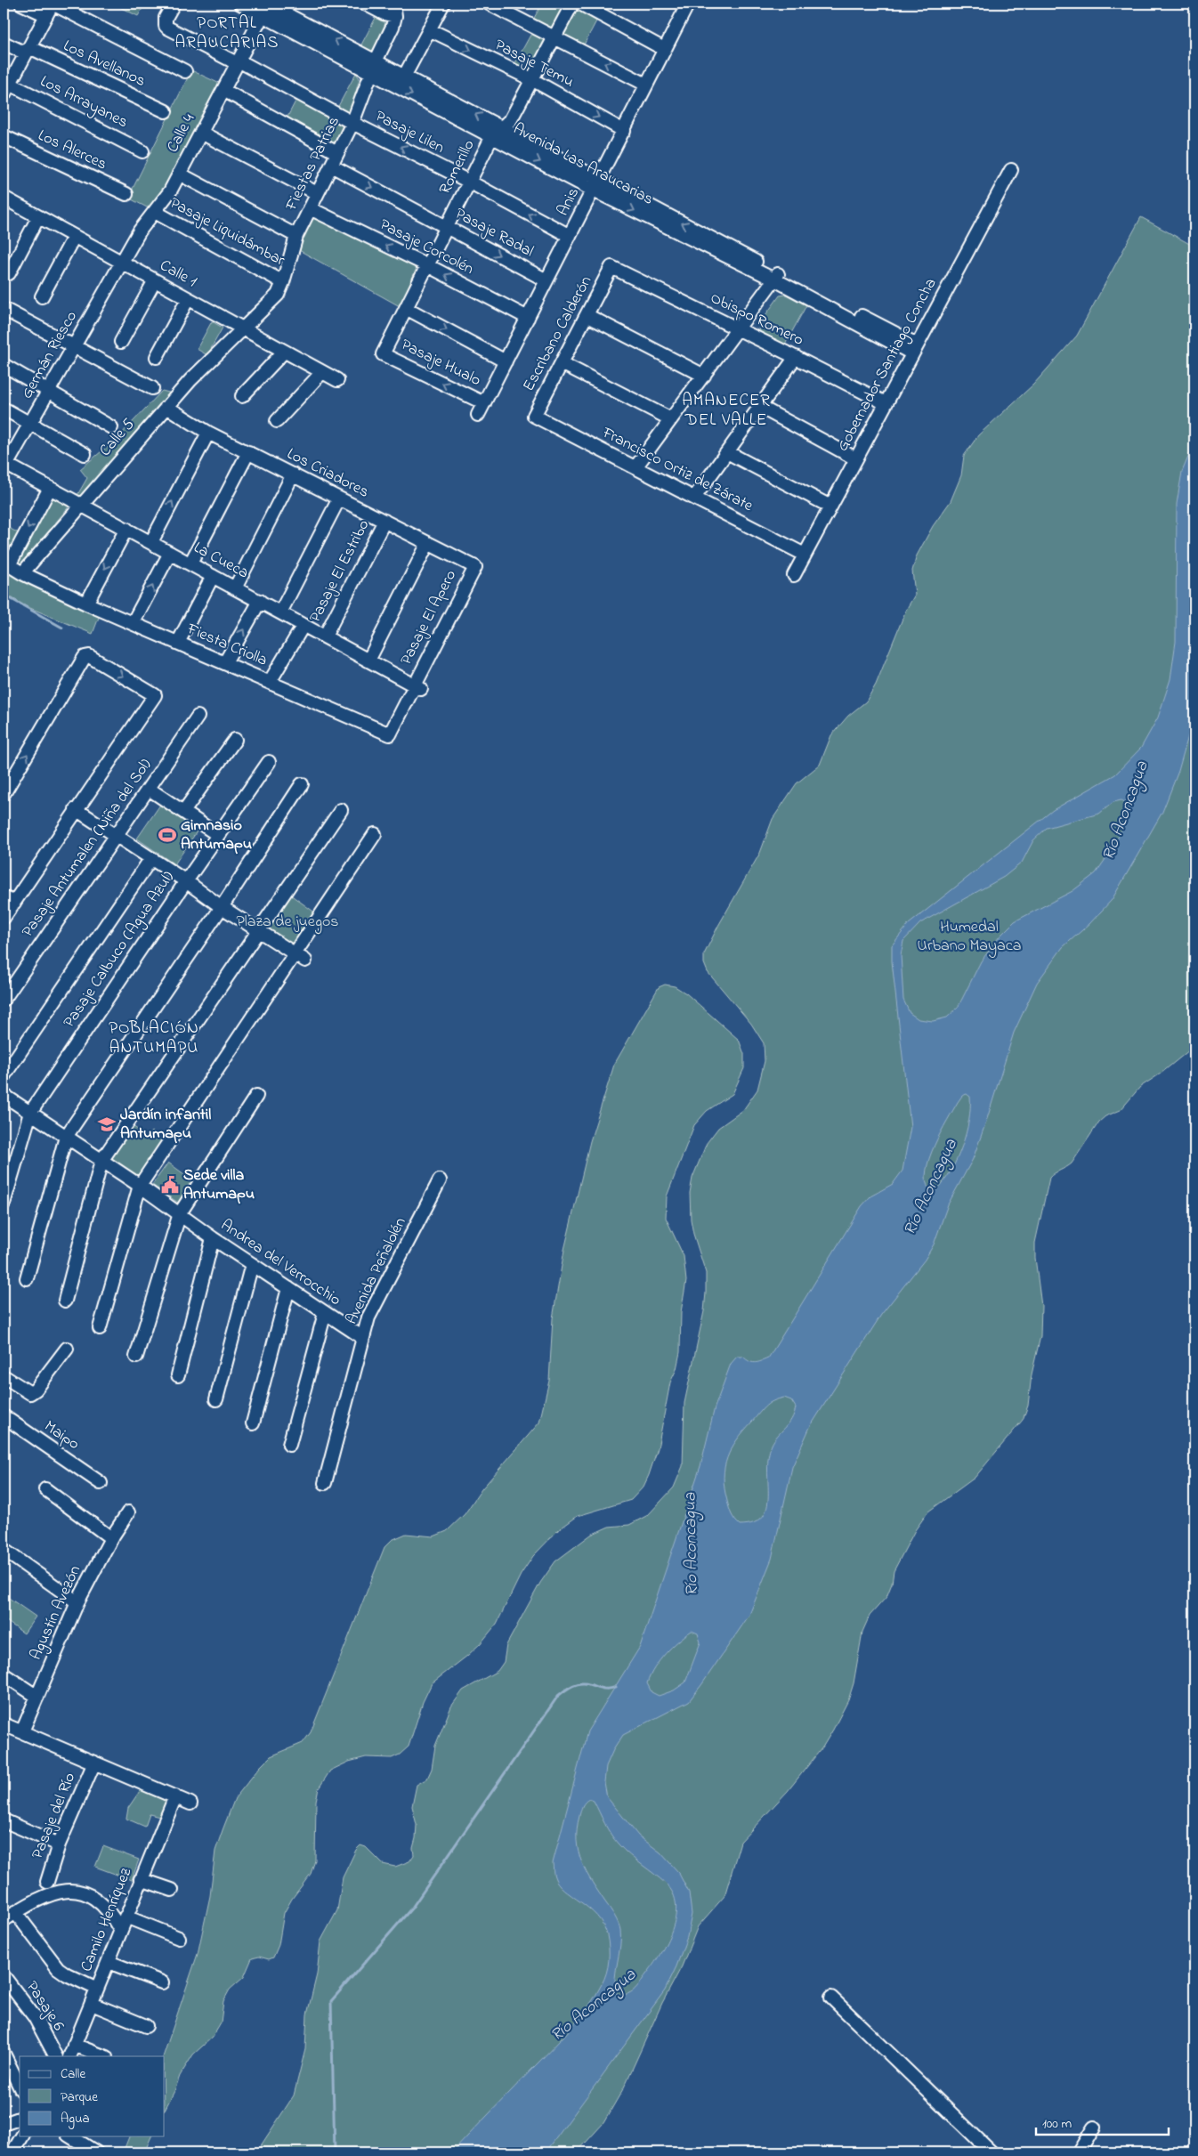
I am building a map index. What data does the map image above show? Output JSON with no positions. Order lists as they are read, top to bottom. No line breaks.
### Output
{"streets":{"street":["Los Avellanos","Pasaje Temu","Los Arrayanes","Pasaje Lilen","Calle 4","Los Alerces","Fiestas Patrias","Avenida Las Araucarias","Romerillo","Anis","Pasaje Liquidámbar","Pasaje Radal","Pasaje Corcolén","Calle 1","Obispo Romero","Escribano Calderón","Germán Riesco","Pasaje Hualo","Gobernador Santiago Concha","Calle 5","Francisco Ortiz de Zárate","Los Criadores","La Cueca","Pasaje El Estribo","Pasaje El Apero","Fiesta Criolla","Pasaje Antumalen (Niña del Sol)","Pasaje Calbuco (Agua Azul)","Andrea del Verrocchio","Avenida Peñalolén","Maipo","Agustín Avezón","Pasaje del Río","Camilo Henríquez","Pasaje 6"]},"crossings":[["Pasaje Temu","Romerillo"],["Pasaje Temu","Anis"],["Pasaje Lilen","Calle 4"],["Pasaje Lilen","Fiestas Patrias"],["Pasaje Lilen","Romerillo"],["Pasaje Lilen","Anis"],["Calle 4","Avenida Las Araucarias"],["Calle 4","Pasaje Liquidámbar"],["Calle 4","Calle 1"],["Calle 4","Germán Riesco"],["Fiestas Patrias","Avenida Las Araucarias"],["Fiestas Patrias","Pasaje Liquidámbar"],["Fiestas Patrias","Pasaje Radal"],["Fiestas Patrias","Pasaje Corcolén"],["Fiestas Patrias","Calle 1"],["Fiestas Patrias","Calle 5"],["Avenida Las Araucarias","Romerillo"],["Avenida Las Araucarias","Anis"],["Avenida Las Araucarias","Gobernador Santiago Concha"],["Romerillo","Pasaje Radal"],["Romerillo","Pasaje Corcolén"],["Romerillo","Pasaje Hualo"],["Anis","Pasaje Radal"],["Anis","Pasaje Corcolén"],["Anis","Pasaje Hualo"],["Calle 1","Germán Riesco"],["Calle 1","Calle 5"],["Obispo Romero","Escribano Calderón"],["Obispo Romero","Gobernador Santiago Concha"],["Escribano Calderón","Francisco Ortiz de Zárate"],["Germán Riesco","La Cueca"],["Gobernador Santiago Concha","Francisco Ortiz de Zárate"],["Calle 5","Los Criadores"],["Calle 5","La Cueca"],["Calle 5","Fiesta Criolla"],["Los Criadores","Pasaje El Estribo"],["Los Criadores","Pasaje El Apero"],["La Cueca","Pasaje El Estribo"],["La Cueca","Pasaje El Apero"],["La Cueca","Fiesta Criolla"],["Pasaje El Estribo","Fiesta Criolla"],["Pasaje El Apero","Fiesta Criolla"],["Pasaje Calbuco (Agua Azul)","Andrea del Verrocchio"],["Andrea del Verrocchio","Avenida Peñalolén"]],"one_way":["Pasaje Lilen"],"districts":["PORTAL ARAUCARIAS","AMANECER DEL VALLE","POBLACIÓN ANTUMAPU"],"water":["Río Aconcagua"],"parks":["Plaza de juegos","Humedal Urbano Mayaca"],"places":{"sports":["Gimnasio Antumapu"],"school or university":["Jardín infantil Antumapu"],"public building":["Sede villa Antumapu"]},"legend":["Calle","Parque","Agua"],"scale_bar":"100 m"}
